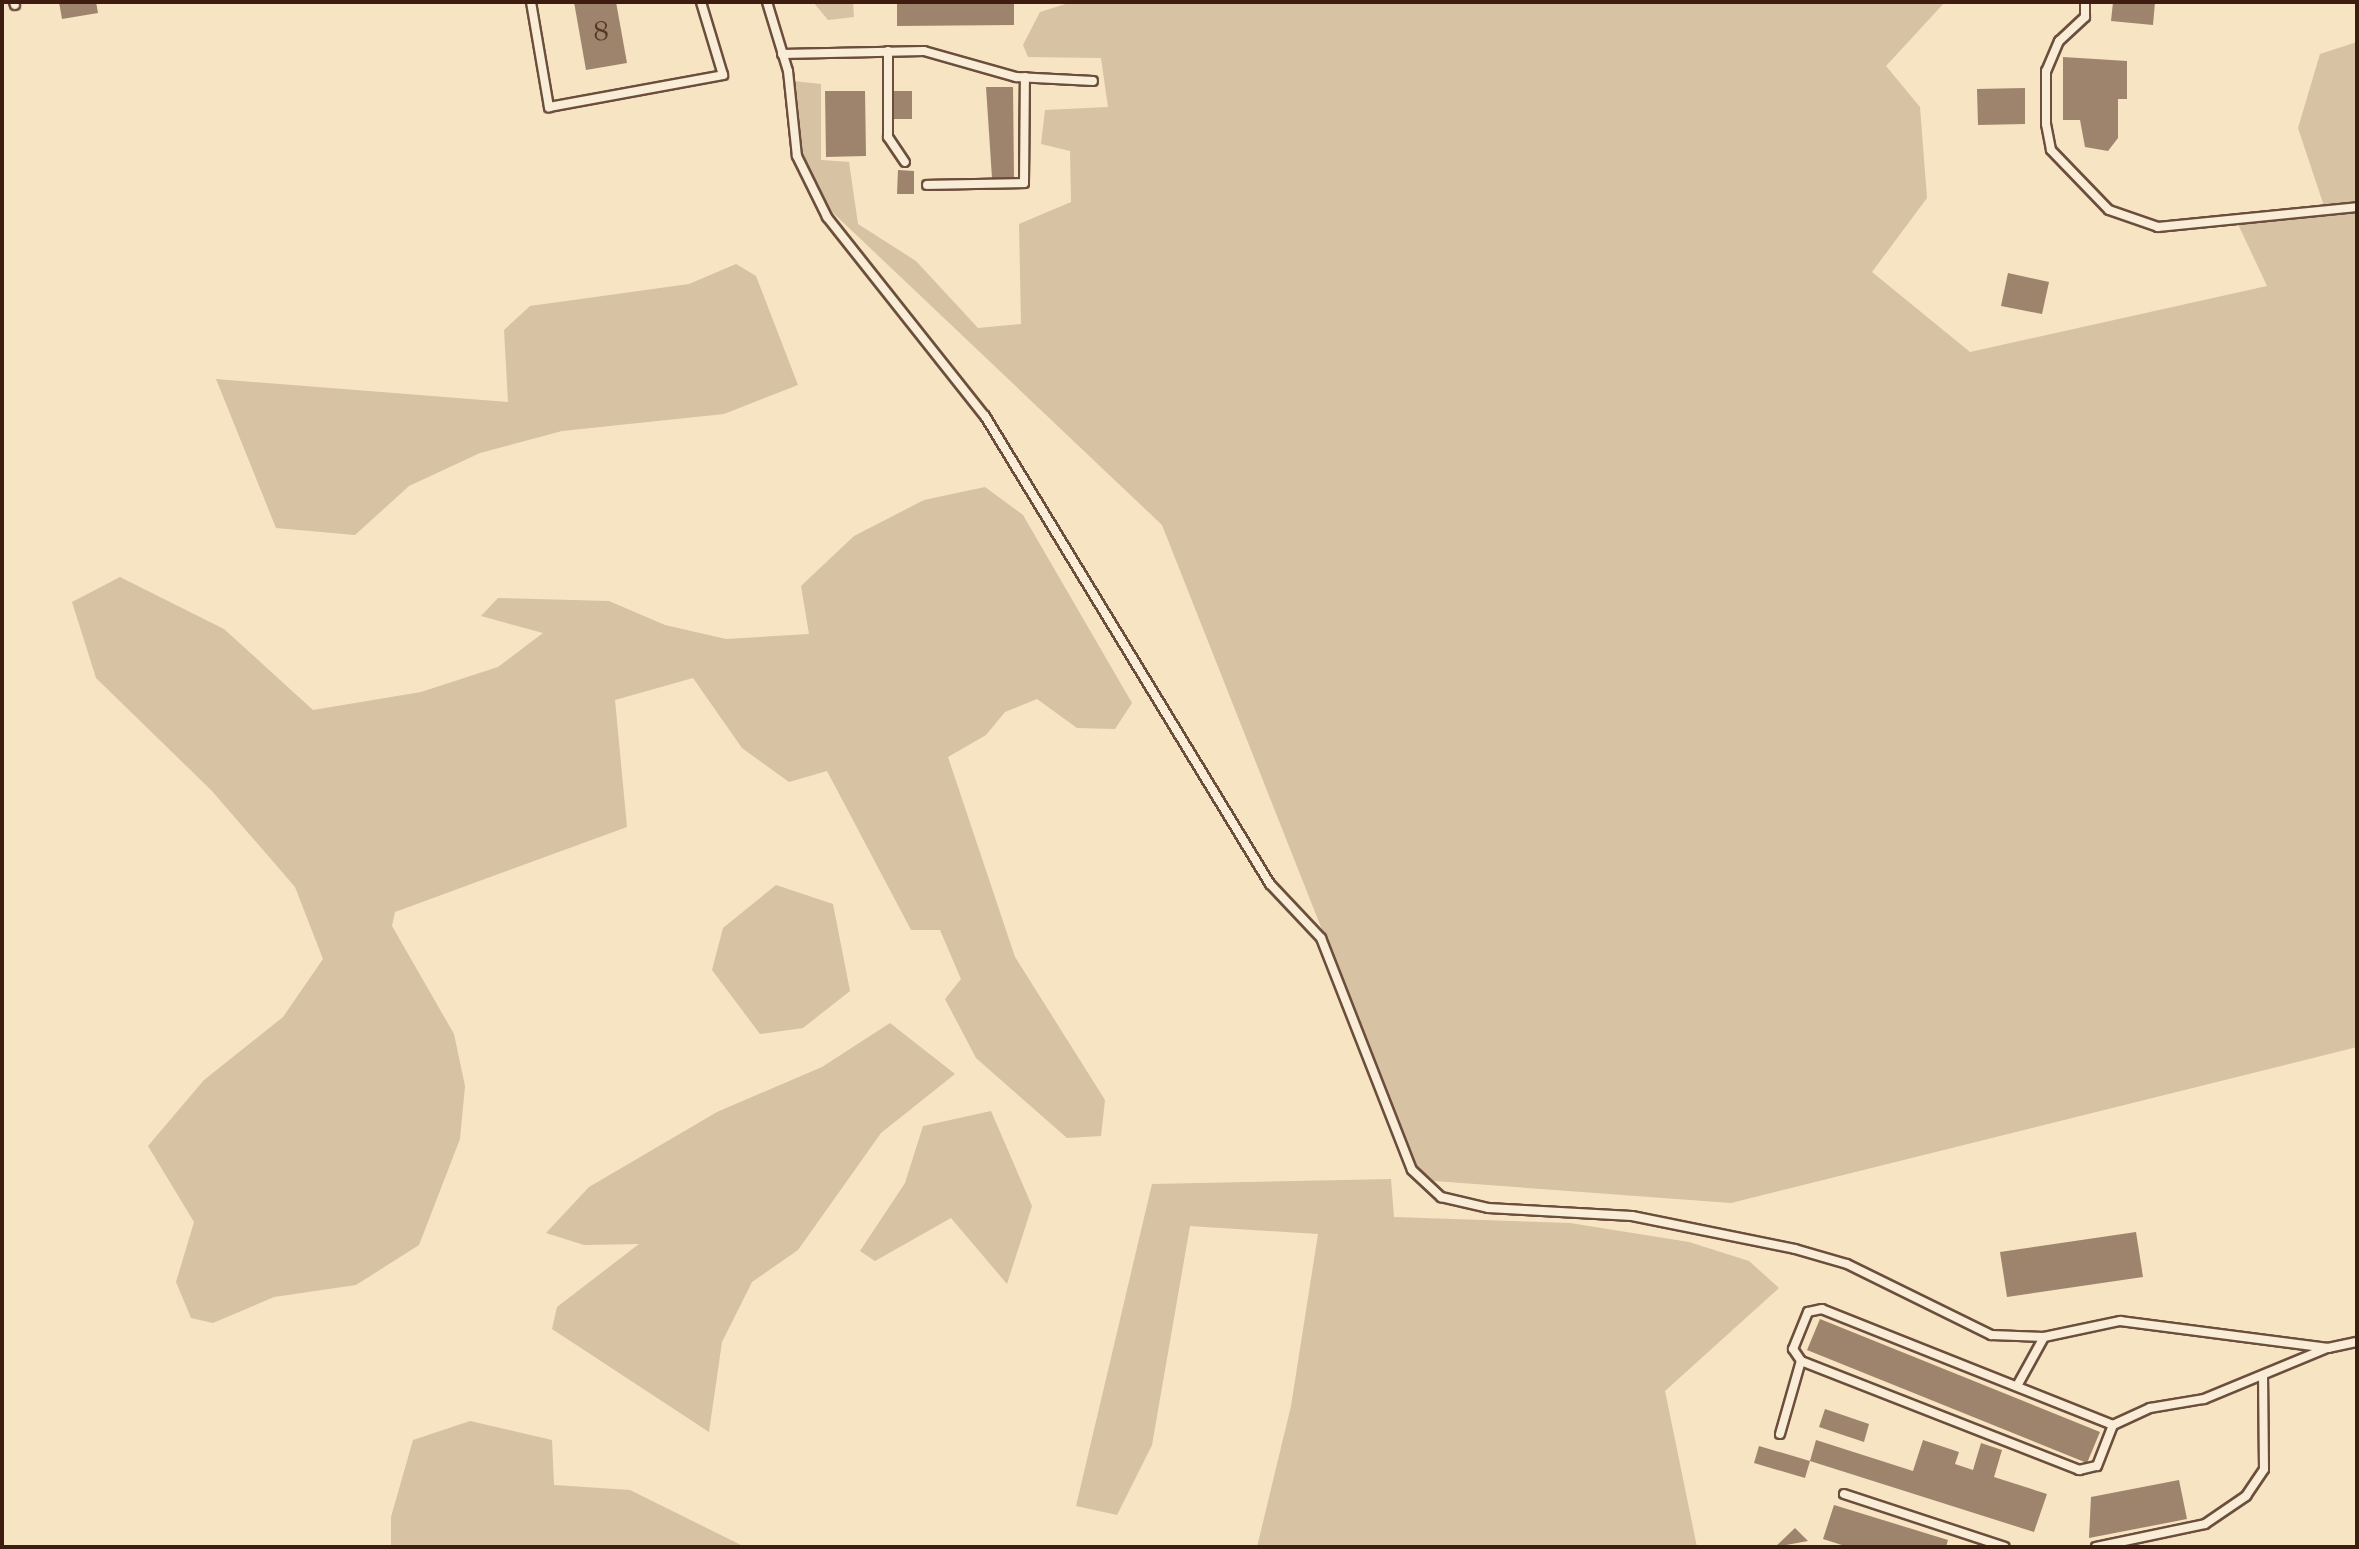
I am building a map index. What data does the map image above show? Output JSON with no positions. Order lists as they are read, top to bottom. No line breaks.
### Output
{"house_numbers":["8"]}
